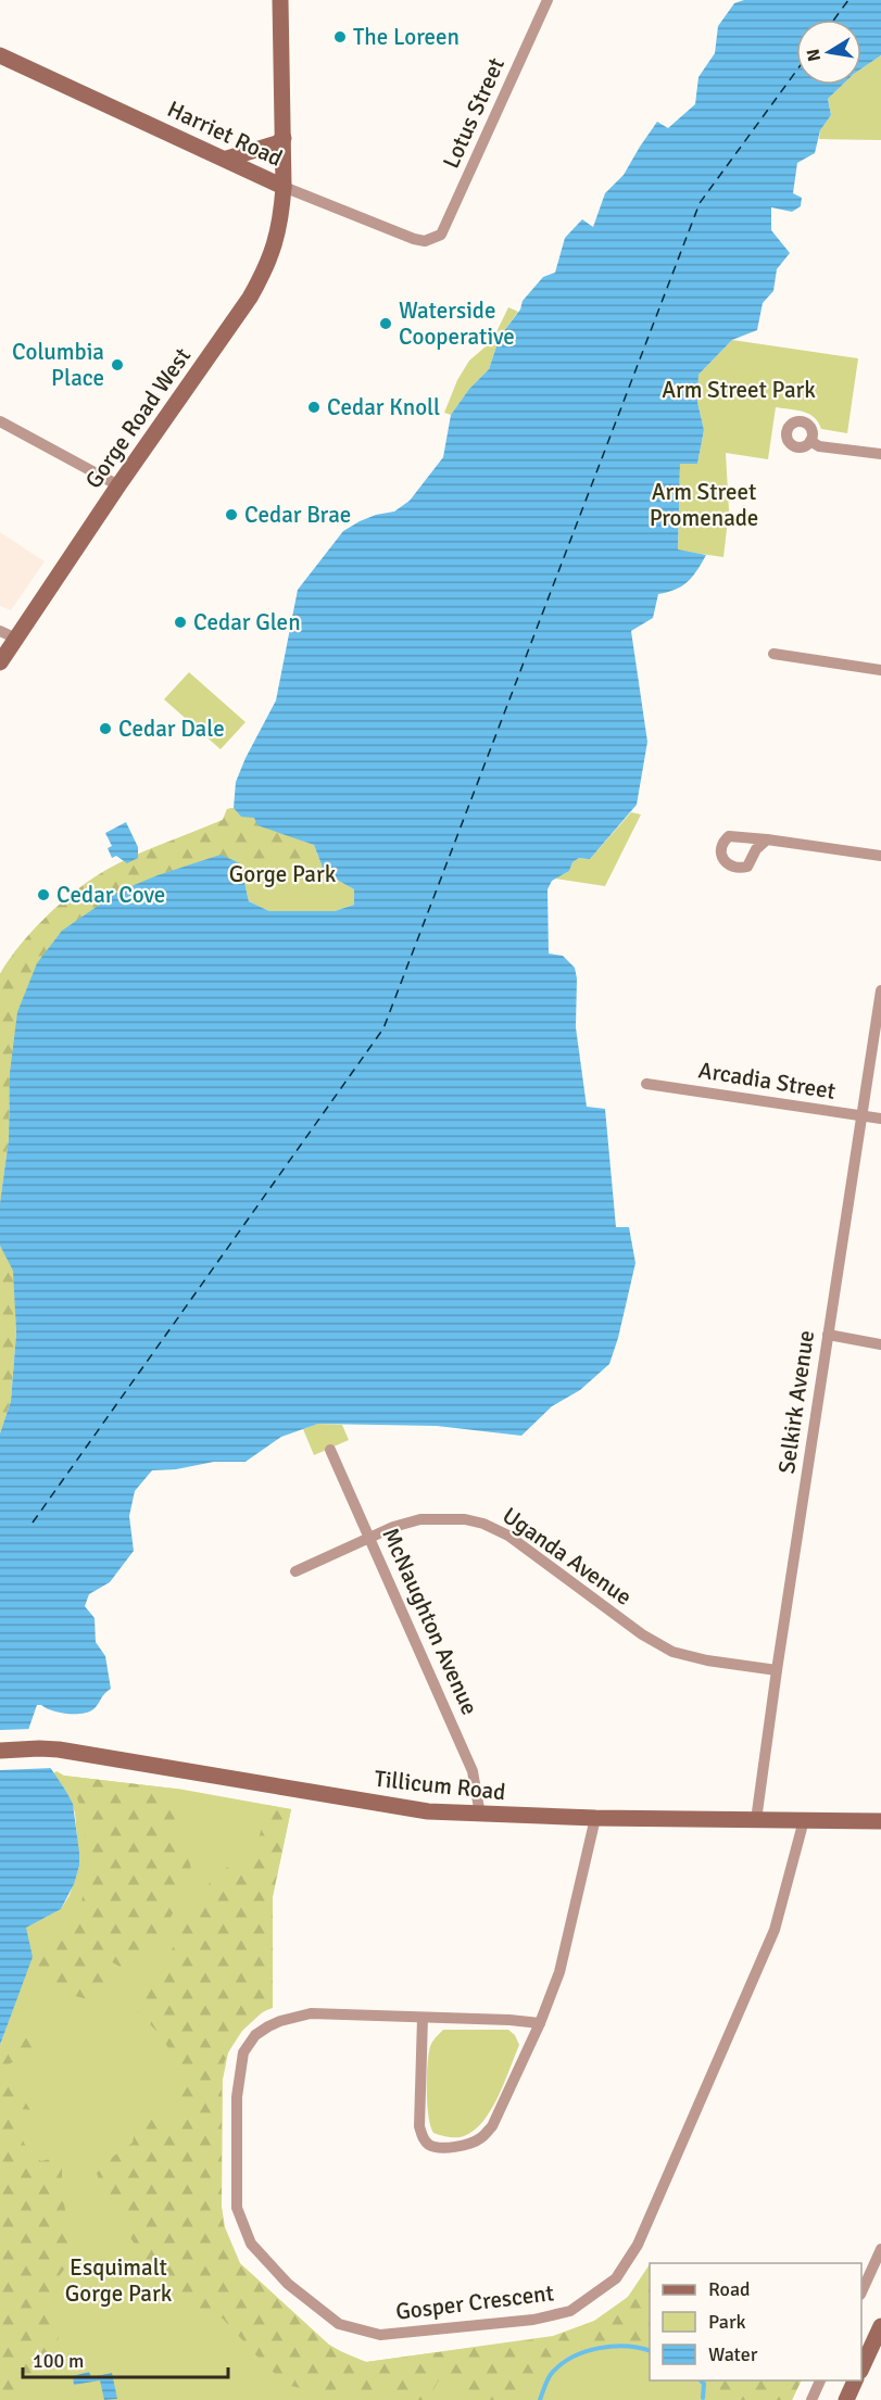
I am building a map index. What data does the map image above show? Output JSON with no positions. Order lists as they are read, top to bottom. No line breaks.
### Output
{"streets":{"main road":["Harriet Road","Gorge Road West","Tillicum Road"],"street":["Lotus Street","Arcadia Street","Selkirk Avenue","Uganda Avenue","McNaughton Avenue","Gosper Crescent"]},"crossings":[["Lotus Street","Harriet Road"],["Harriet Road","Gorge Road West"],["Arcadia Street","Selkirk Avenue"],["Selkirk Avenue","Uganda Avenue"],["Selkirk Avenue","Tillicum Road"],["Uganda Avenue","McNaughton Avenue"],["McNaughton Avenue","Tillicum Road"],["Tillicum Road","Gosper Crescent"]],"parks":["Arm Street Park","Arm Street Promenade","Gorge Park","Esquimalt Gorge Park"],"places":["The Loreen","Waterside Cooperative","Columbia Place","Cedar Knoll","Cedar Brae","Cedar Glen","Cedar Dale","Cedar Cove"],"legend":["Road","Park","Water"],"scale_bar":"100 m","north":"left"}
